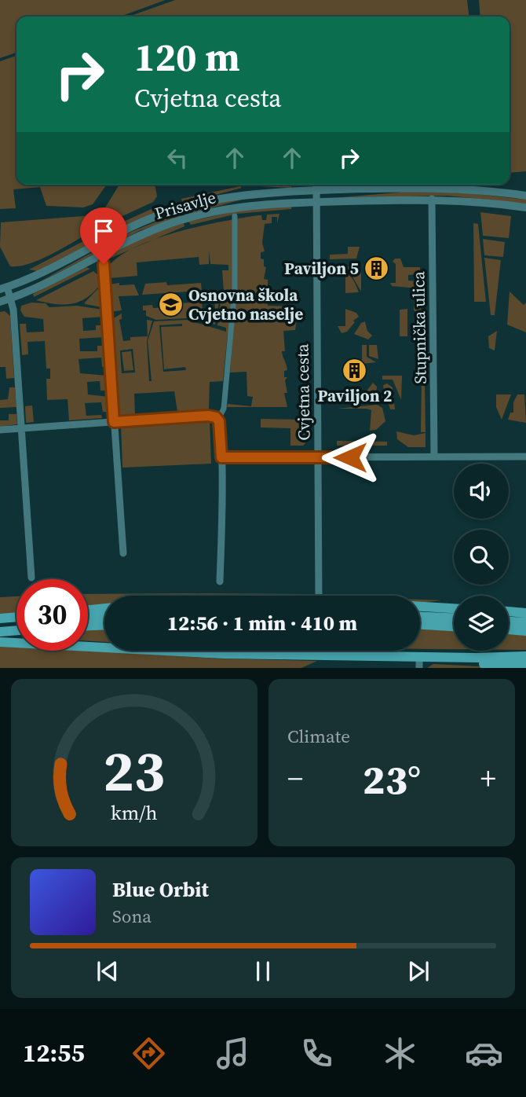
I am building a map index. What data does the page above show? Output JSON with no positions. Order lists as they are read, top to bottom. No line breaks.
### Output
{"streets":{"street":["Prisavlje","Stupnička ulica","Cvjetna cesta"]},"crossings":[["Prisavlje","Stupnička ulica"],["Prisavlje","Cvjetna cesta"]],"places":{"building":["Paviljon 5","Paviljon 2"],"school or university":["Osnovna škola Cvjetno naselje"]},"page":{"turn":["120 m","Cvjetna cesta"],"limit":"30","trip":"12:56 · 1 min · 410 m","tile":"Climate","heat":["−","23°","+"],"song":["Blue Orbit","Sona"],"tabs":"12:55","gauge":["23","km/h"]}}
